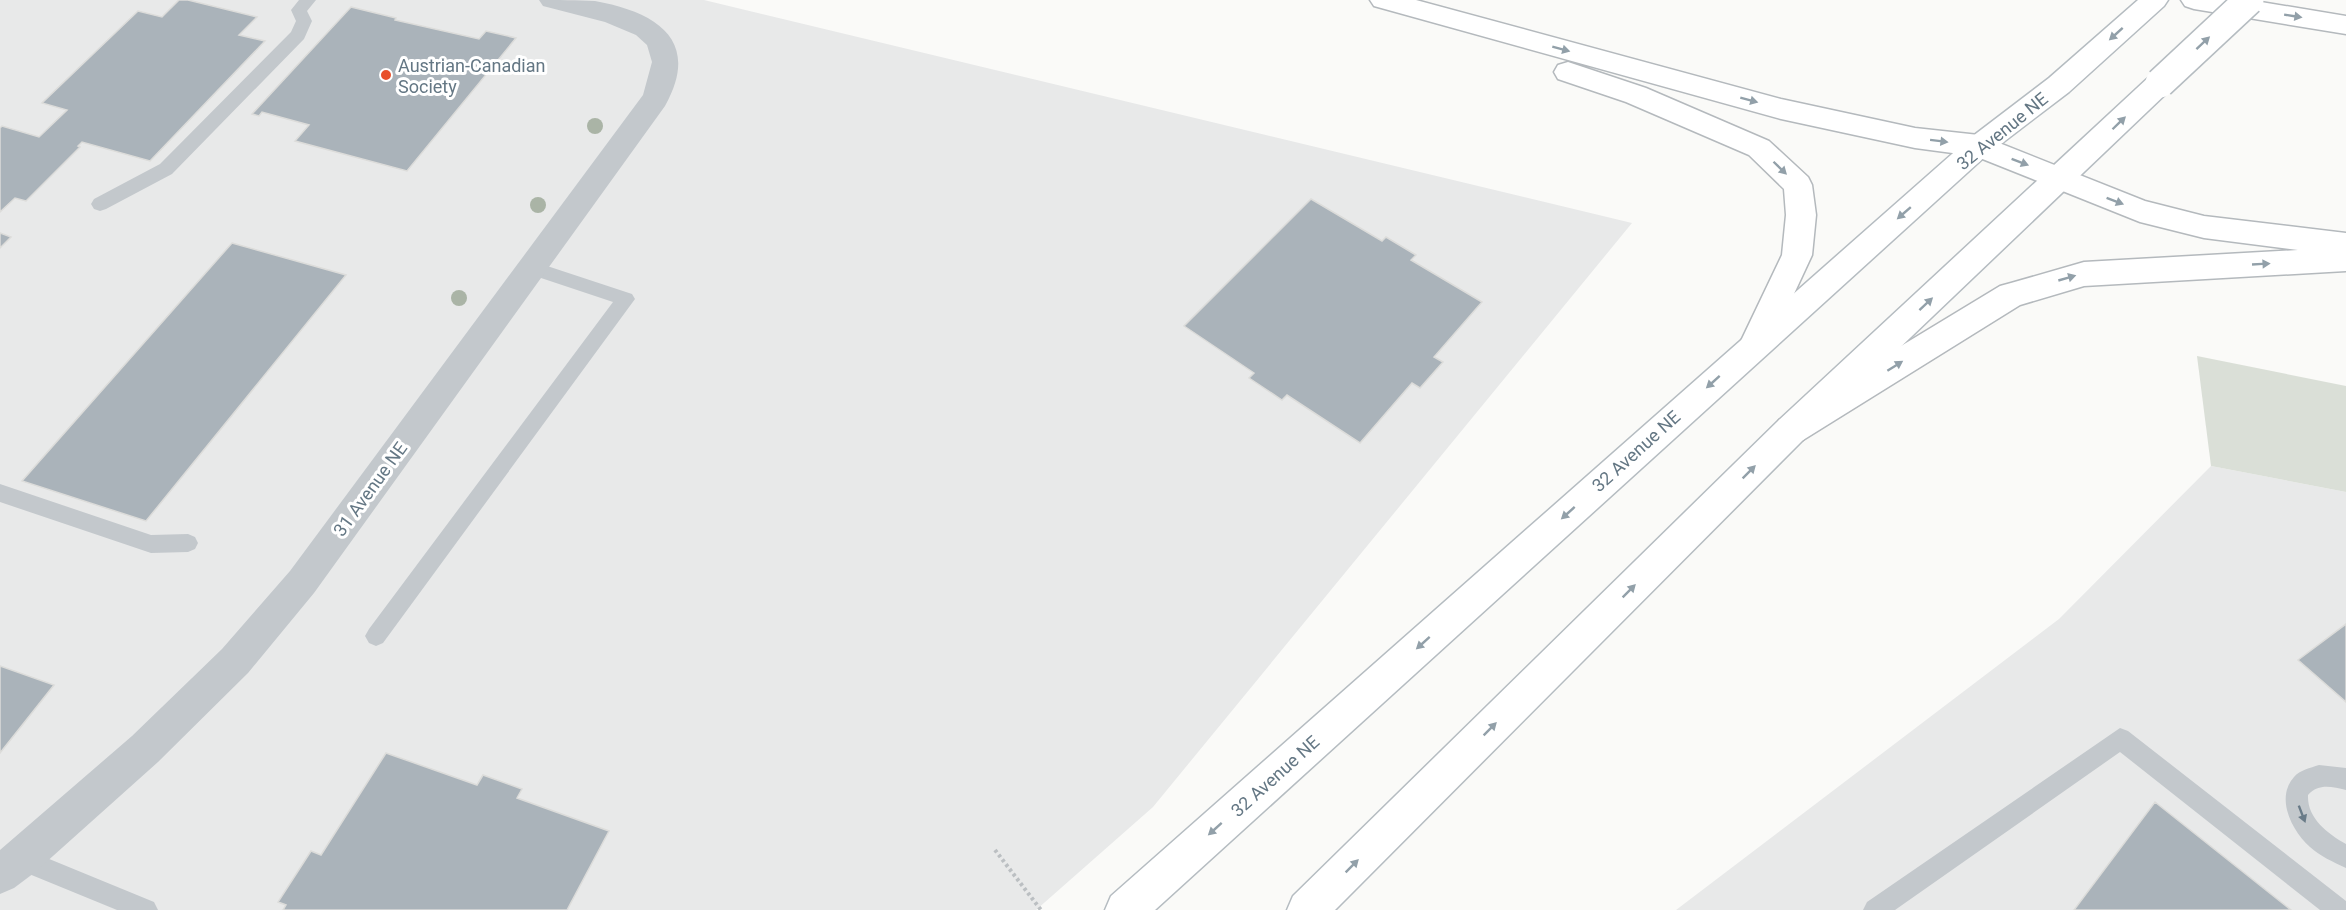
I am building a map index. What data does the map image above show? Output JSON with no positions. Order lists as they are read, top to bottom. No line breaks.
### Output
{"streets":{"main road":["32 Avenue NE"],"street":["31 Avenue NE"]},"places":["Austrian-Canadian Society"]}
